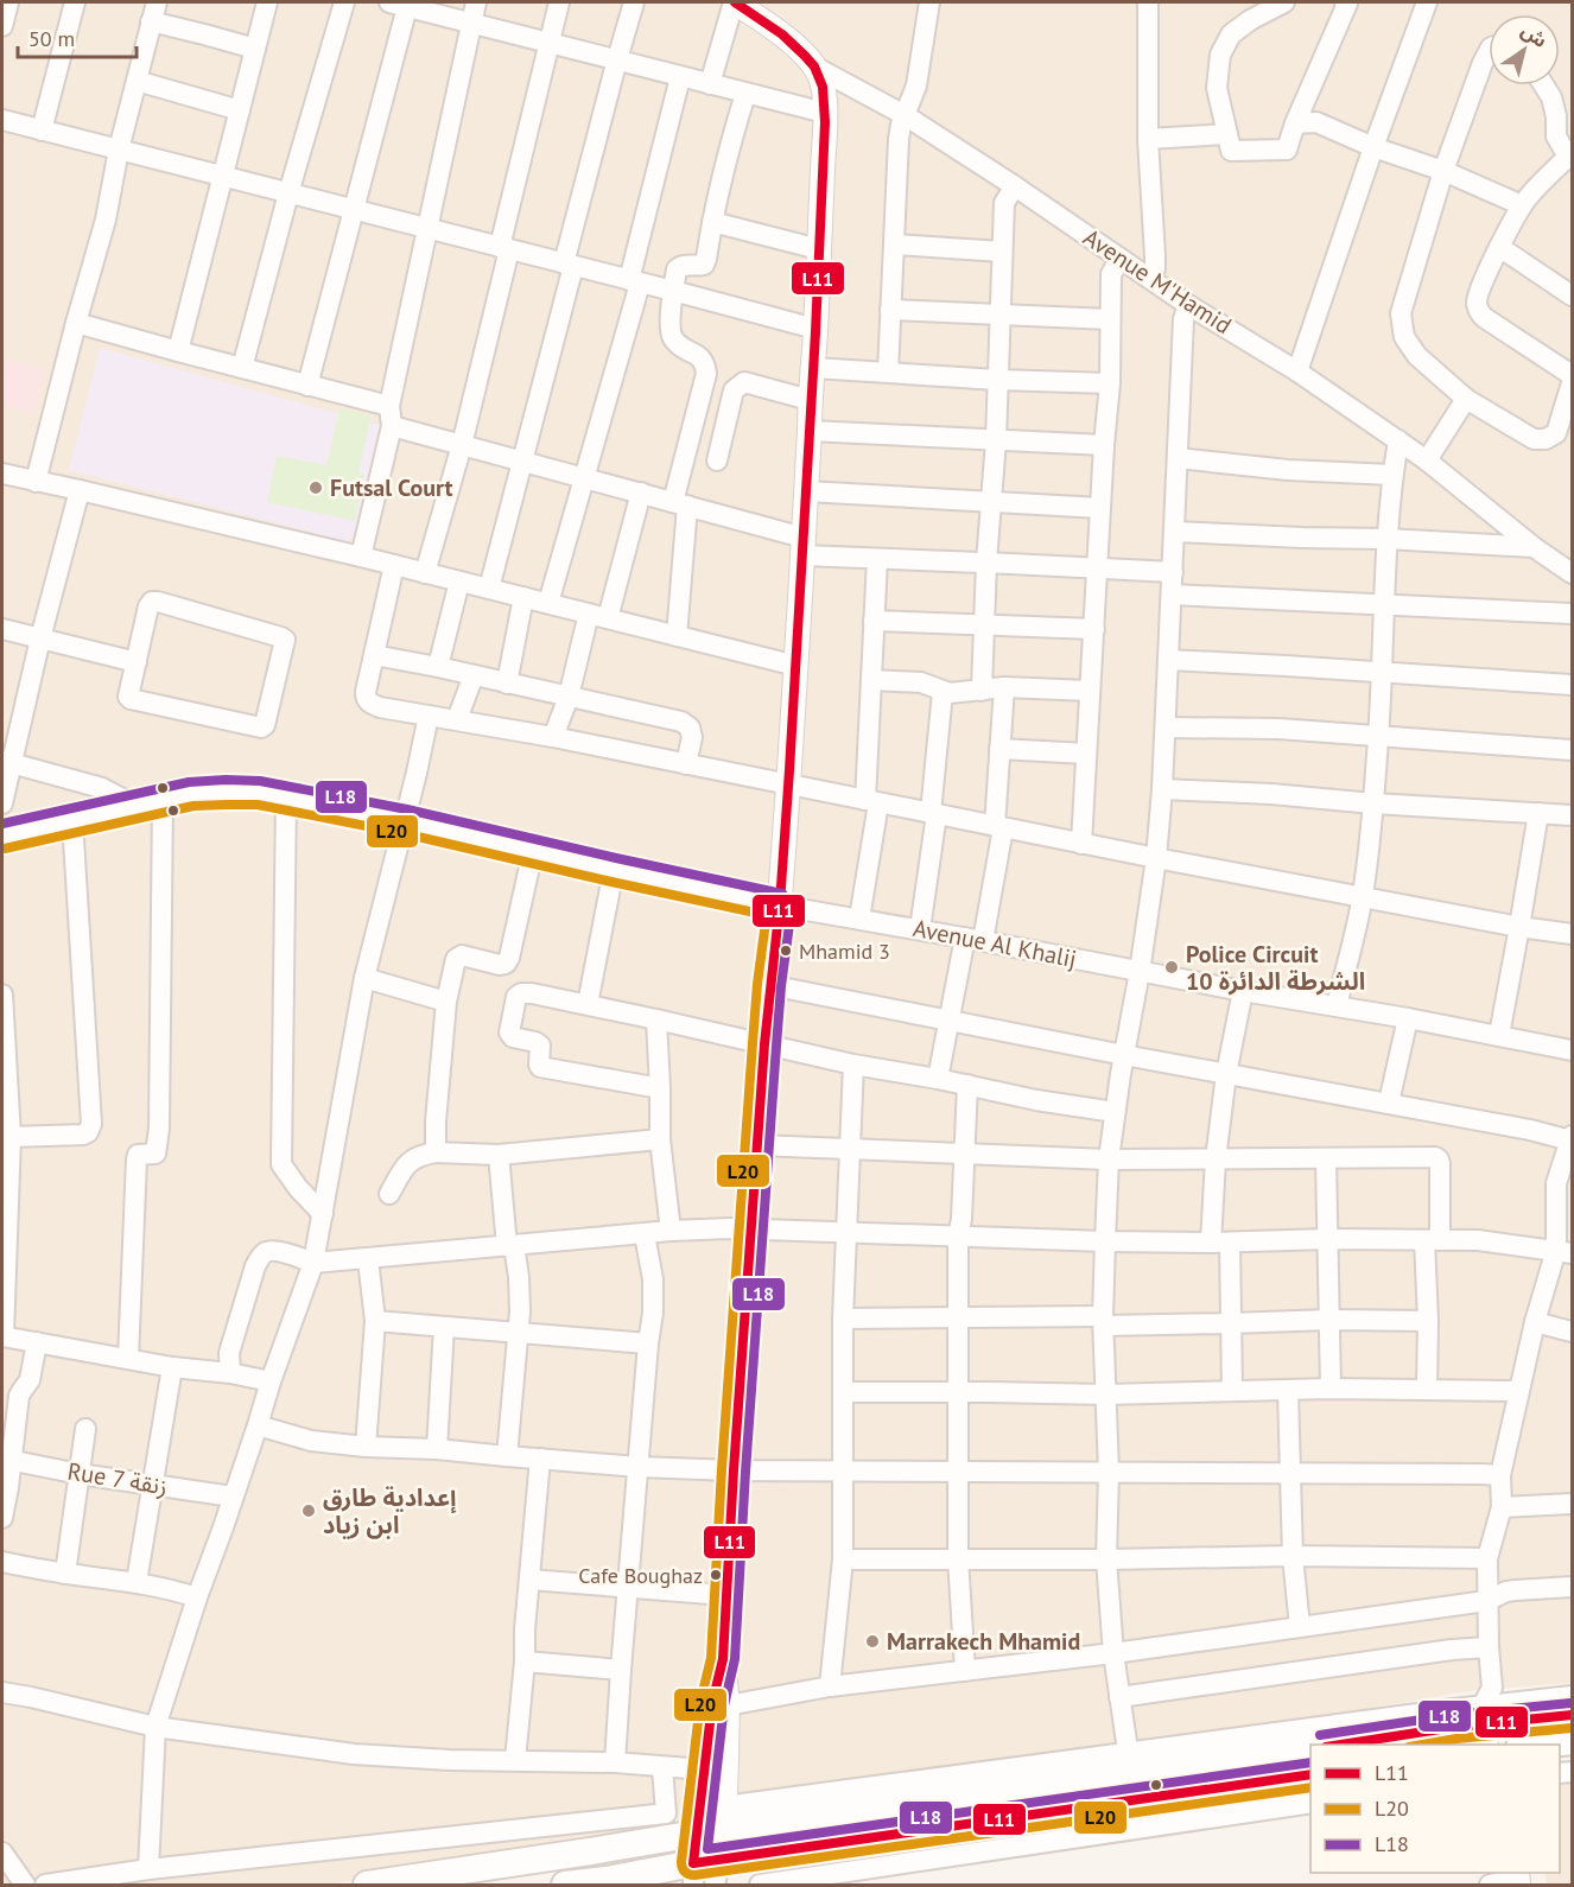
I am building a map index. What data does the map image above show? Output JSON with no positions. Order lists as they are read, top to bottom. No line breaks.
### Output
{"streets":{"street":["Avenue M'Hamid","Avenue Al Khalij","Rue 7 زنقة"]},"places":["Futsal Court","Mhamid 3","Police Circuit 10 الشرطة الدائرة","إعدادية طارق ابن زياد","Cafe Boughaz","Marrakech Mhamid"],"lines":["transit line L11","transit line L18","transit line L20"],"legend":["L11","L20","L18"],"scale_bar":"50 m","north":"top right"}
